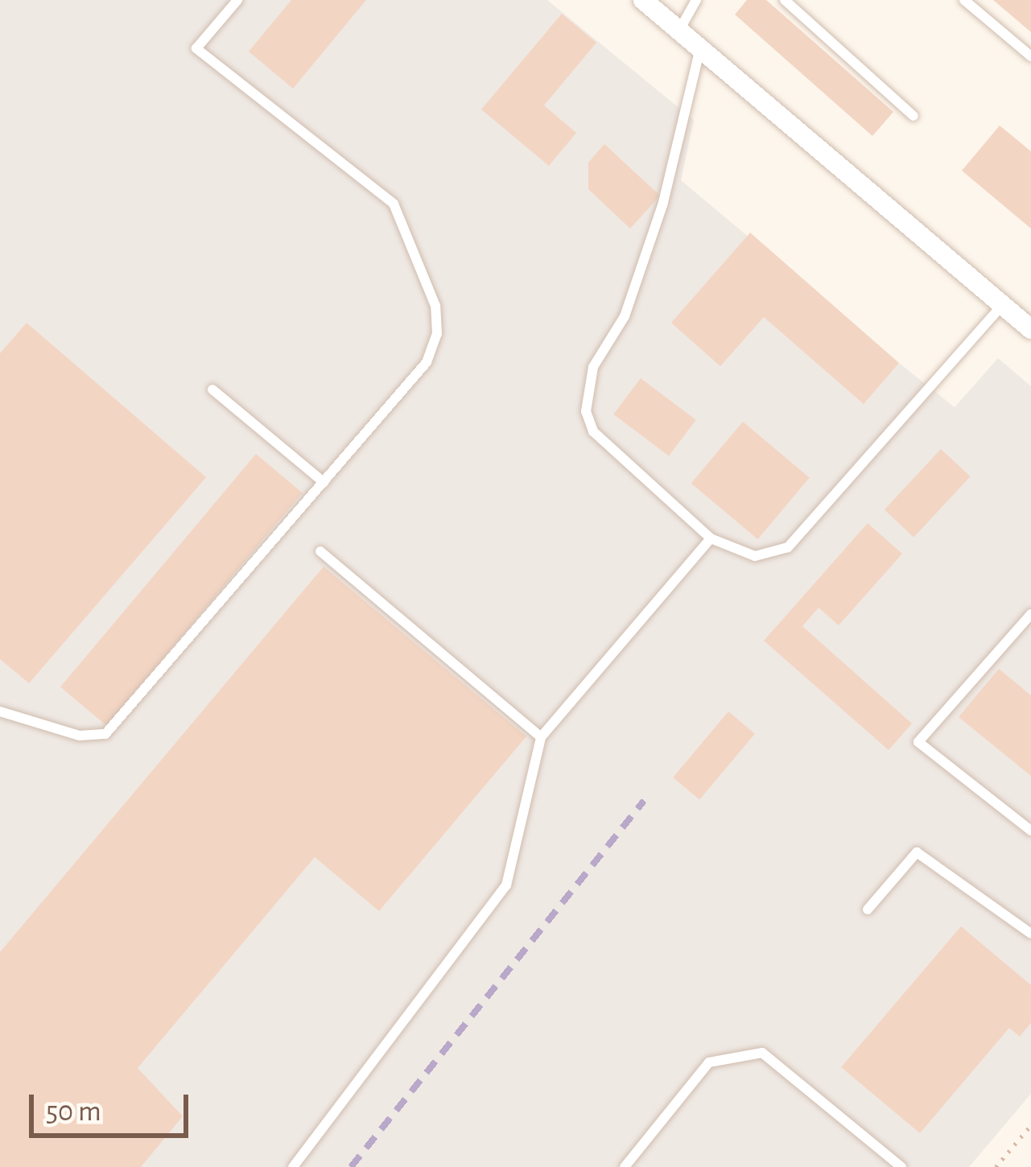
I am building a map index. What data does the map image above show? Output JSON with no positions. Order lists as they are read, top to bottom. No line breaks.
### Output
{"scale_bar":"50 m"}
